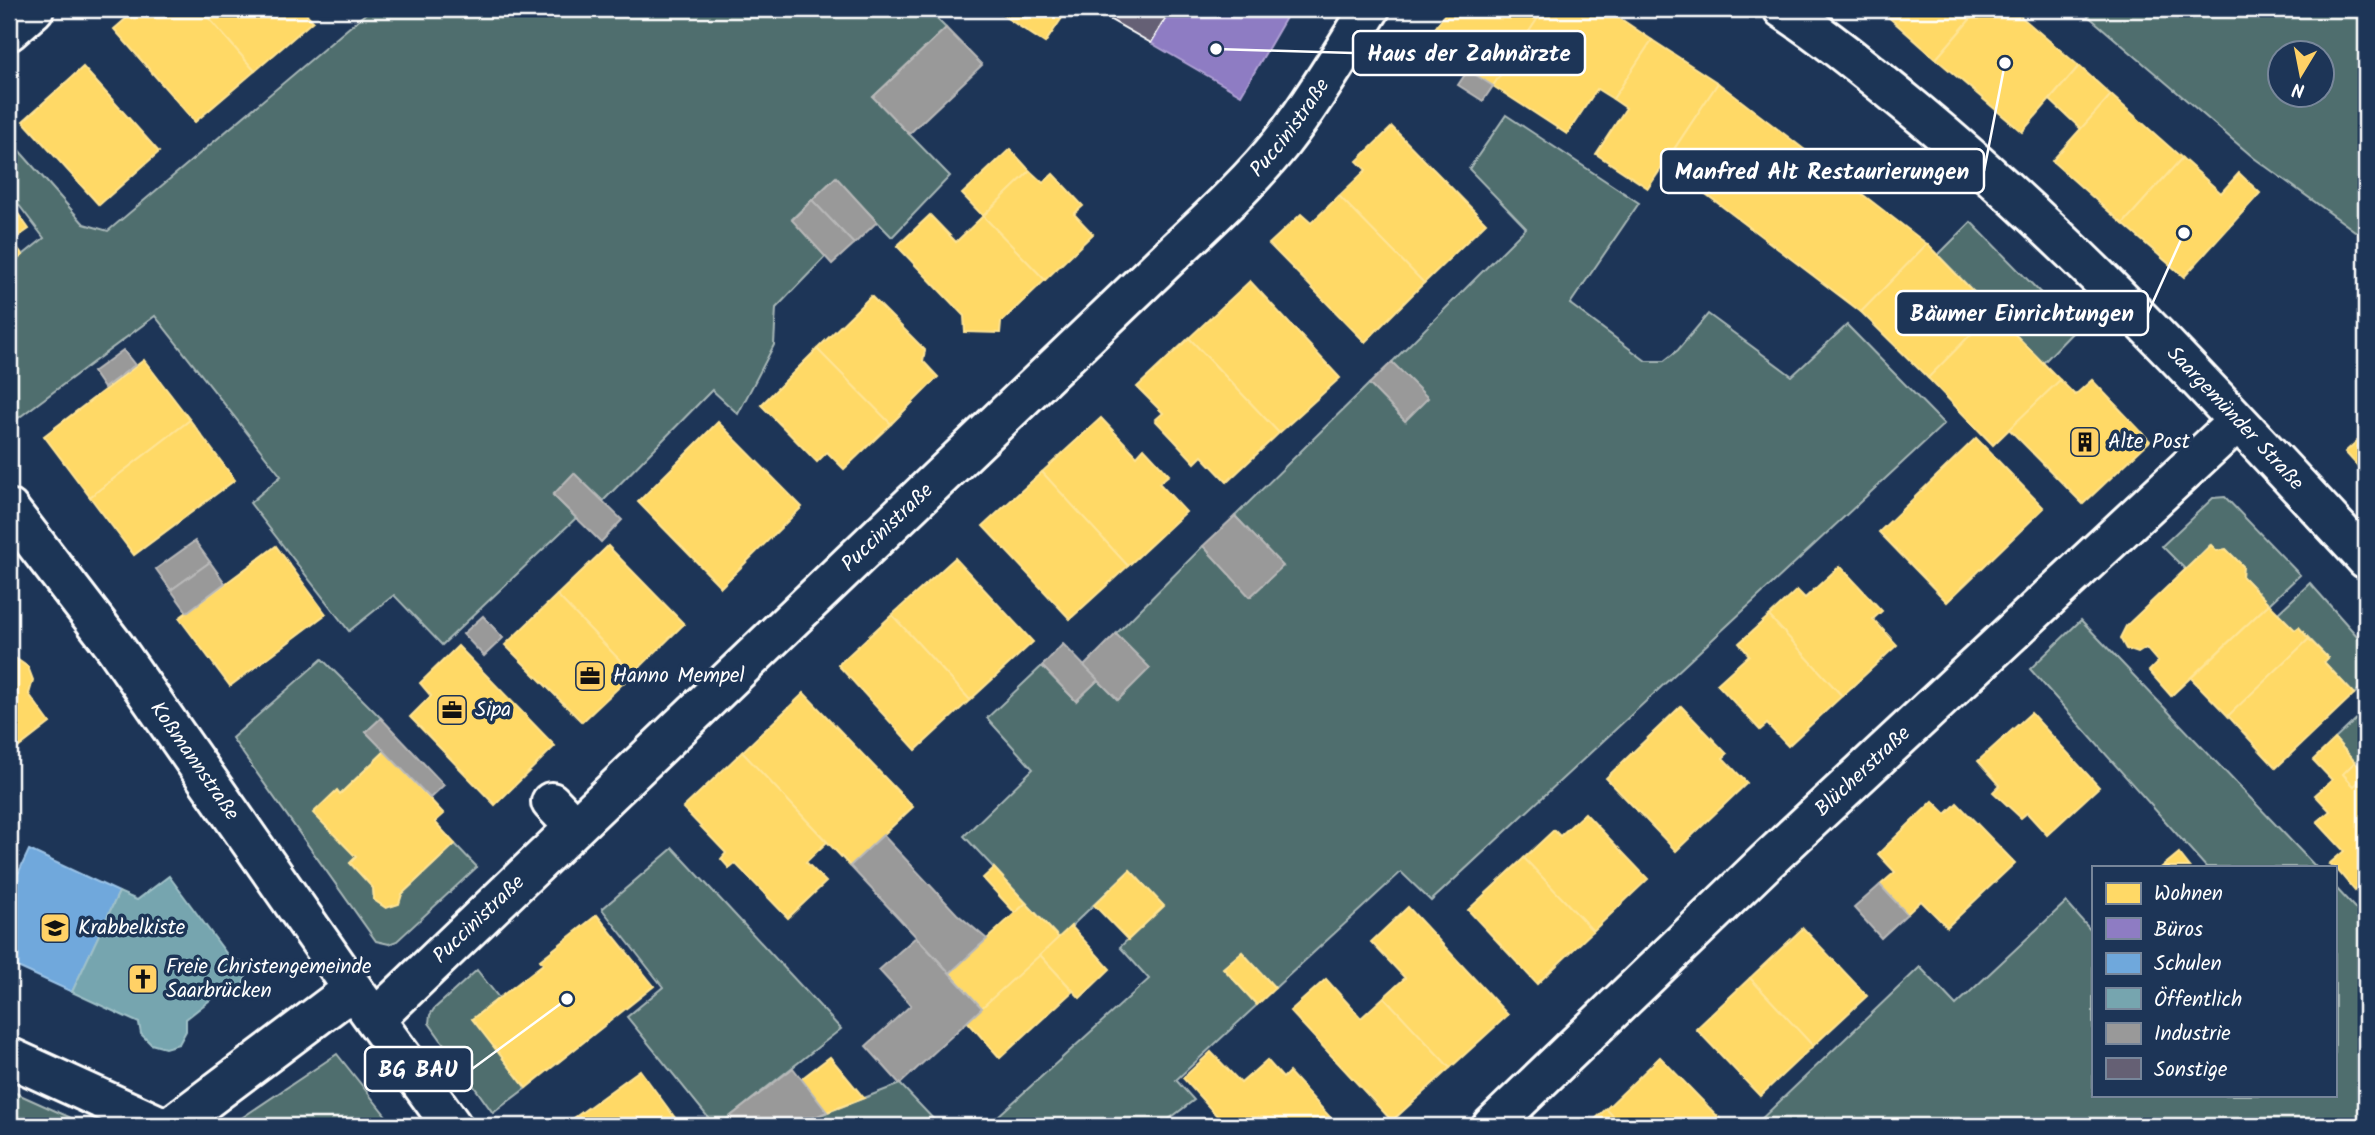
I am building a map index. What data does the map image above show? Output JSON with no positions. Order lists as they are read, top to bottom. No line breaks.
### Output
{"streets":{"street":["Puccinistraße","Saargemünder Straße","Koßmannstraße","Blücherstraße"]},"crossings":[["Puccinistraße","Koßmannstraße"],["Saargemünder Straße","Blücherstraße"]],"places":{"other":["Haus der Zahnärzte","Manfred Alt Restaurierungen","Bäumer Einrichtungen","BG BAU"],"building":["Alte Post"],"office":["Hanno Mempel","Sipa"],"school or university":["Krabbelkiste"],"church":["Freie Christengemeinde Saarbrücken"]},"legend":["Wohnen","Büros","Schulen","Öffentlich","Industrie","Sonstige"],"north":"bottom"}
